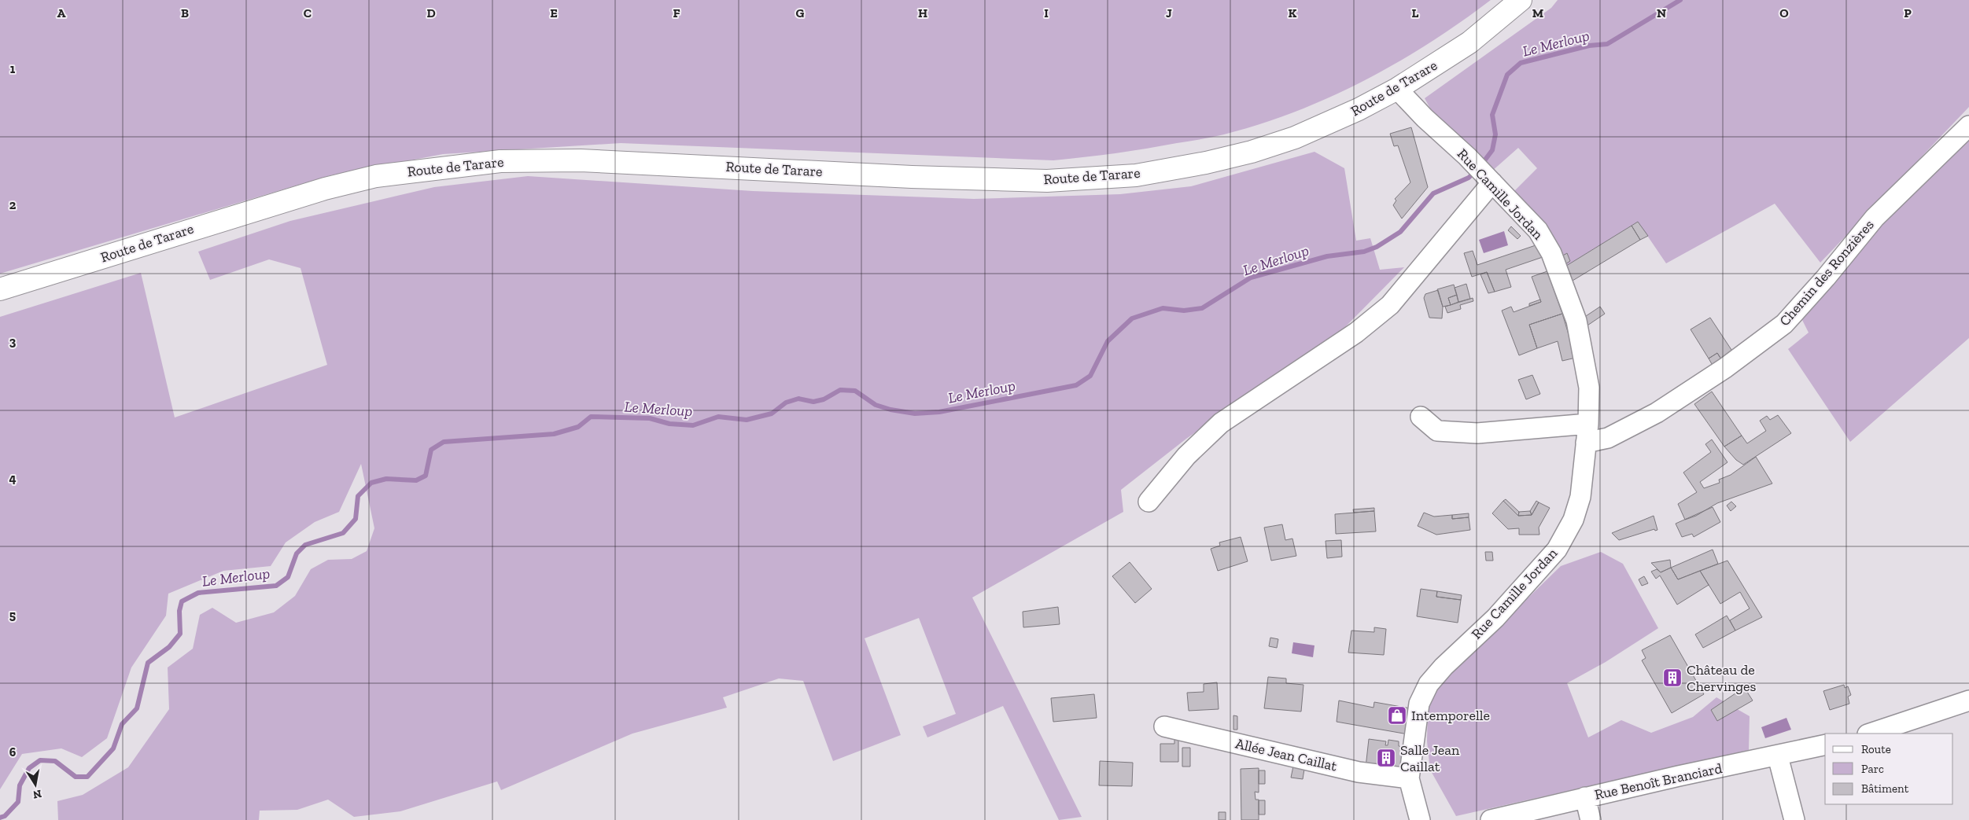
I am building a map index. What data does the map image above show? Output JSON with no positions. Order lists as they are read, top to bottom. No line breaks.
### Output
{"streets":{"main road":["Route de Tarare"],"street":["Rue Camille Jordan","Chemin des Ronzières","Allée Jean Caillat","Rue Benoît Branciard"]},"crossings":[["Route de Tarare","Rue Camille Jordan"],["Rue Camille Jordan","Chemin des Ronzières"],["Rue Camille Jordan","Allée Jean Caillat"]],"water":["Le Merloup"],"places":{"building":["Château de Chervinges","Salle Jean Caillat"],"shop":["Intemporelle"]},"legend":["Route","Parc","Bâtiment"],"north":"bottom","grid":{"columns":["A","B","C","D","E","F","G","H","I","J","K","L","M","N","O","P"],"rows":["1","2","3","4","5","6"]}}
